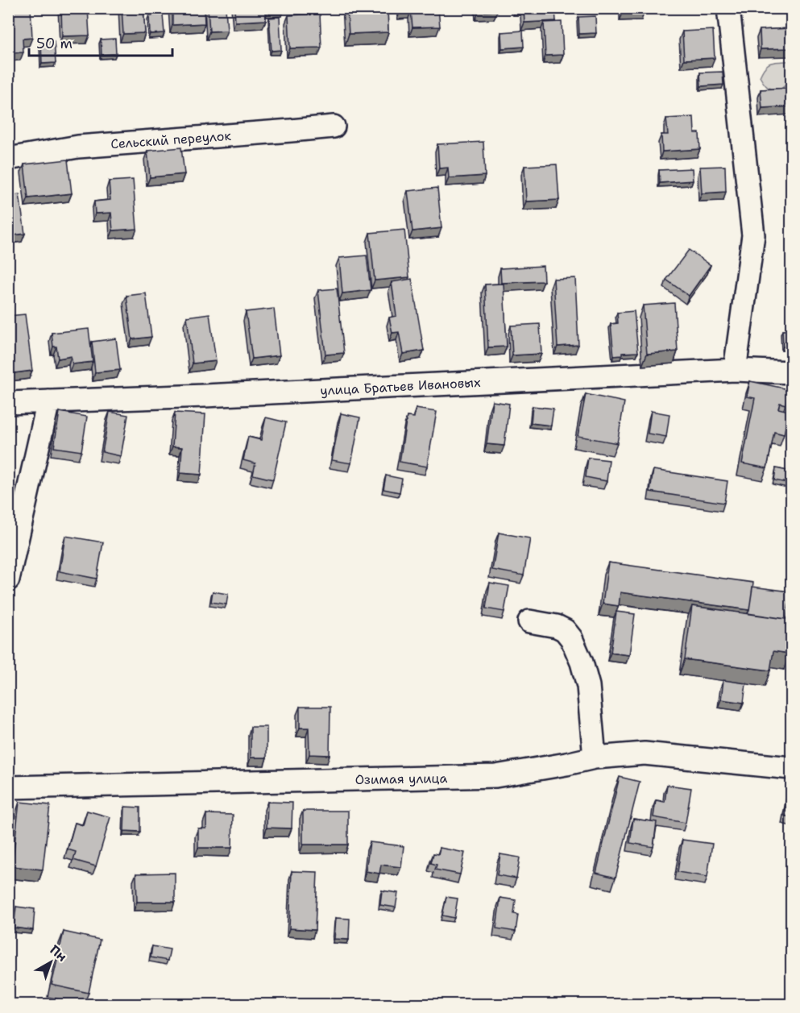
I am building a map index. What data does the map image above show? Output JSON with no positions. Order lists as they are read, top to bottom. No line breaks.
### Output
{"streets":{"street":["Сельский переулок","улица Братьев Ивановых","Озимая улица"]},"scale_bar":"50 m","north":"top right"}
